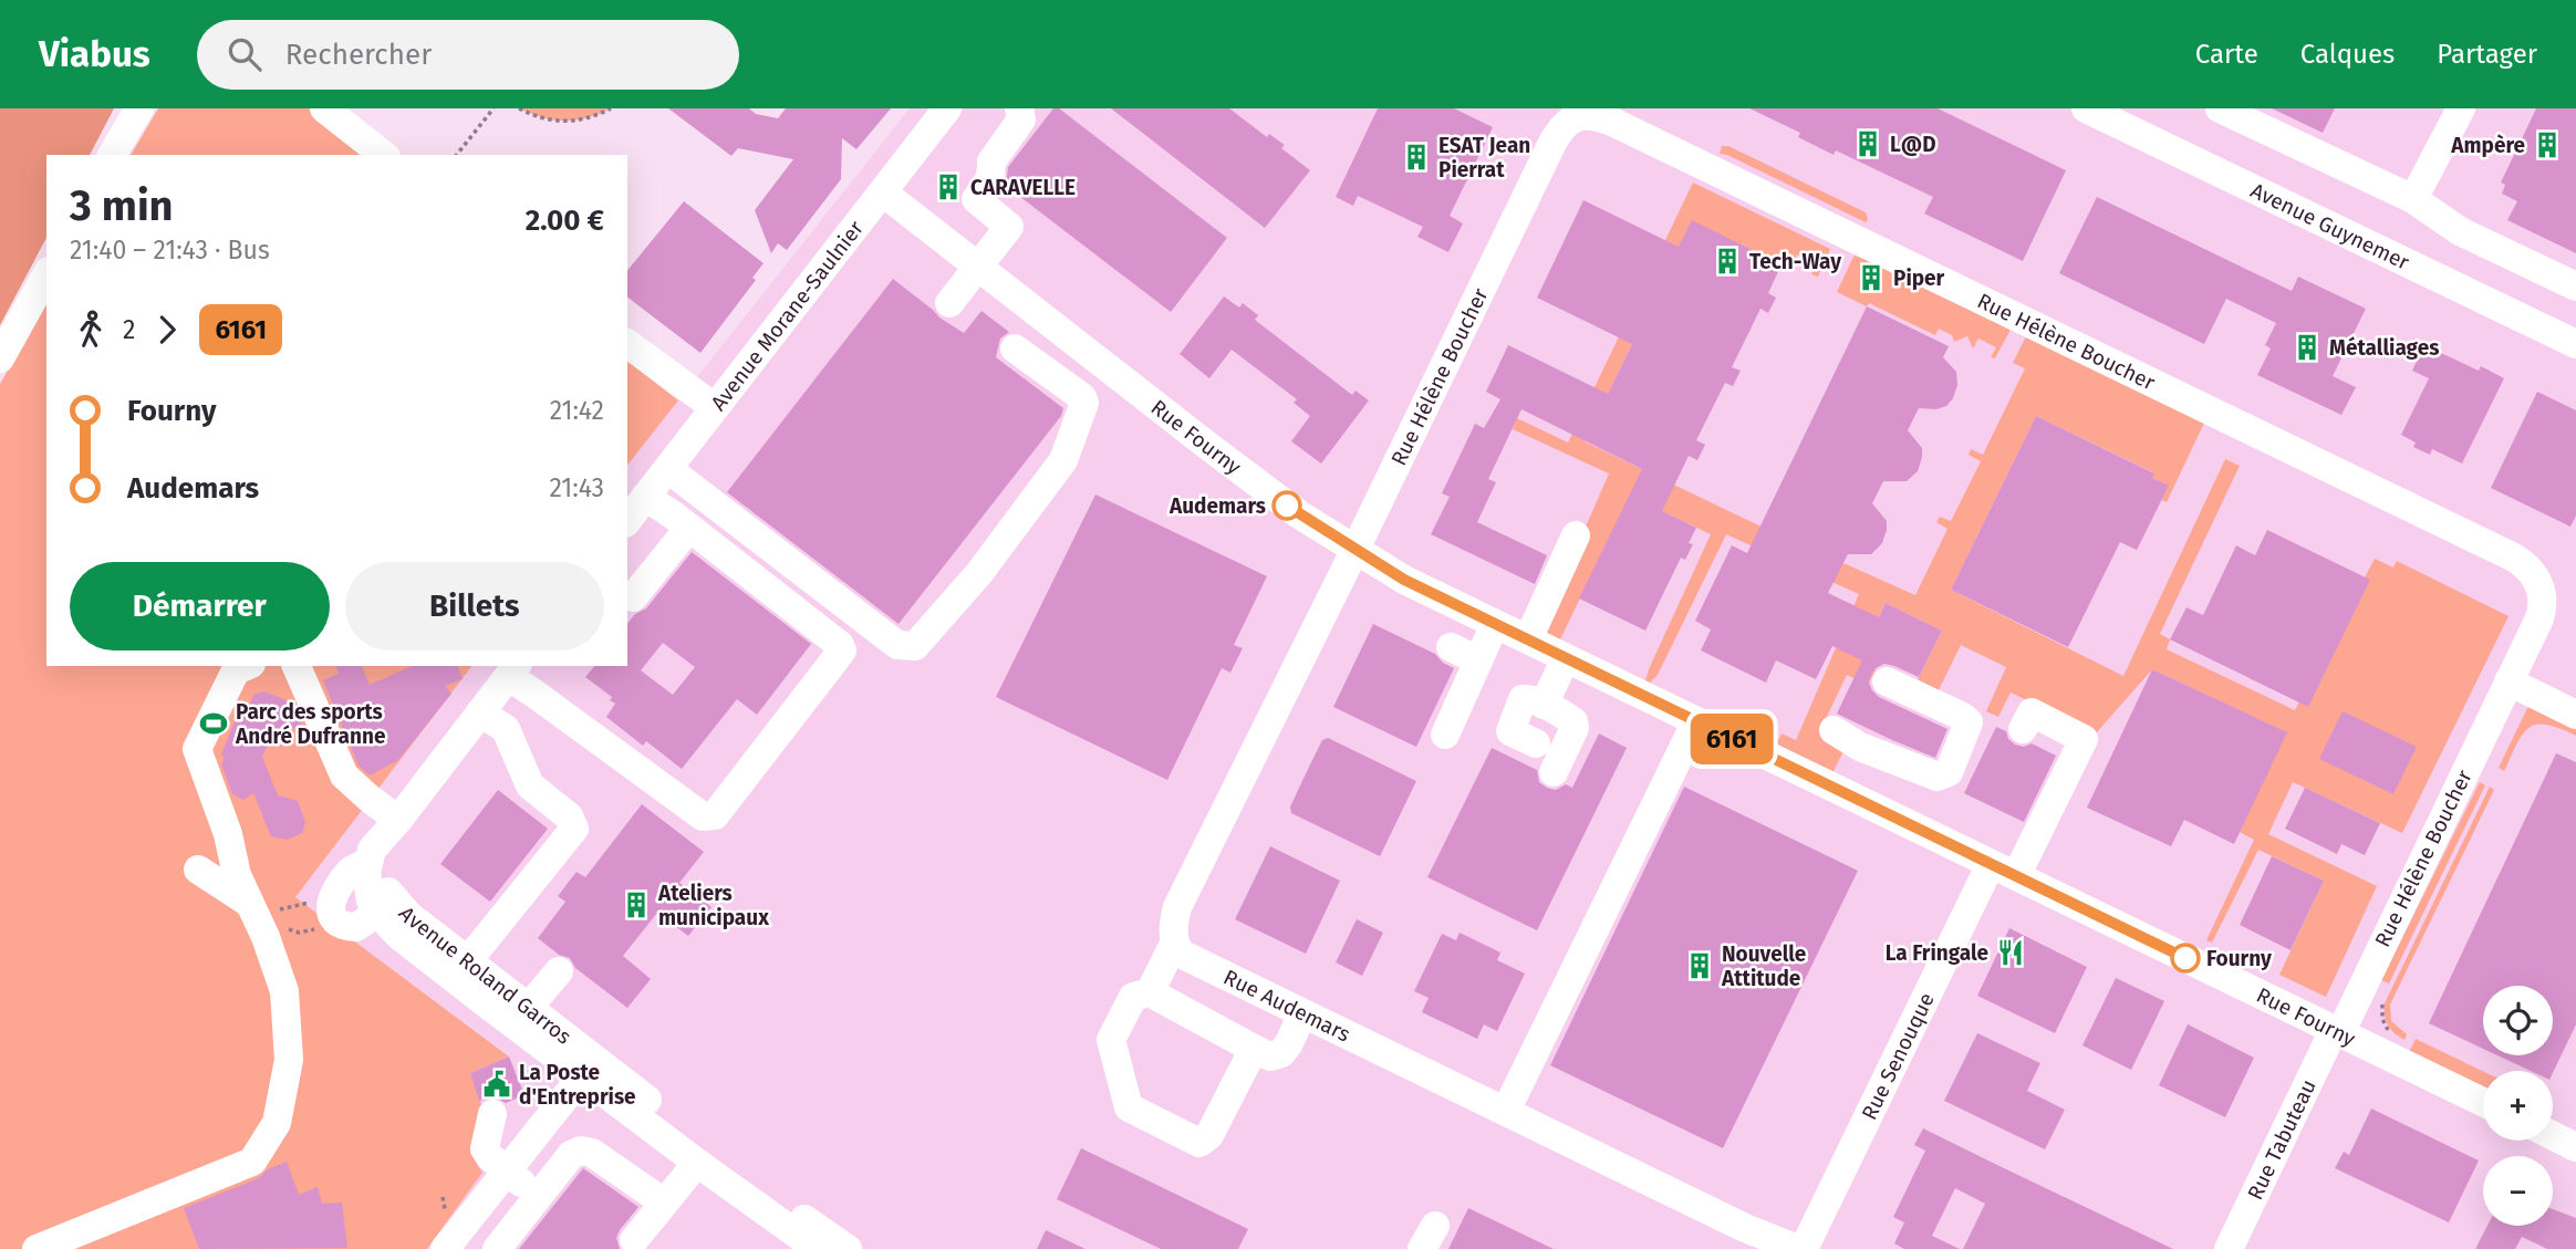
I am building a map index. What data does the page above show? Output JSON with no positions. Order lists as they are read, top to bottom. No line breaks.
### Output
{"streets":{"street":["Avenue Guynemer","Avenue Morane-Saulnier","Rue Hélène Boucher","Rue Fourny","Avenue Roland Garros","Rue Audemars","Rue Senouque","Rue Tabuteau"]},"crossings":[["Avenue Morane-Saulnier","Rue Fourny"],["Rue Hélène Boucher","Rue Fourny"],["Rue Hélène Boucher","Rue Tabuteau"],["Rue Fourny","Rue Senouque"],["Rue Fourny","Rue Tabuteau"]],"places":{"building":["L@D","Ampère","ESAT Jean Pierrat","CARAVELLE","Tech-Way","Piper","Métalliages","Ateliers municipaux","Nouvelle Attitude"],"other":["Audemars","Fourny"],"sports":["Parc des sports André Dufranne"],"restaurant":["La Fringale"],"public building":["La Poste d'Entreprise"]},"lines":["bus line 6161"],"page":{"header":"Viabus","search":"Rechercher","nav":["Carte","Calques","Partager"],"on_map":"6161","heading":["3 min","21:40 – 21:43 · Bus","2.00 €"],"legs":["2","6161"],"list":[{"name":"Fourny","value":"21:42"},{"name":"Audemars","value":"21:43"}],"buttons":["Démarrer","Billets"],"map_buttons":["+","−"]}}
